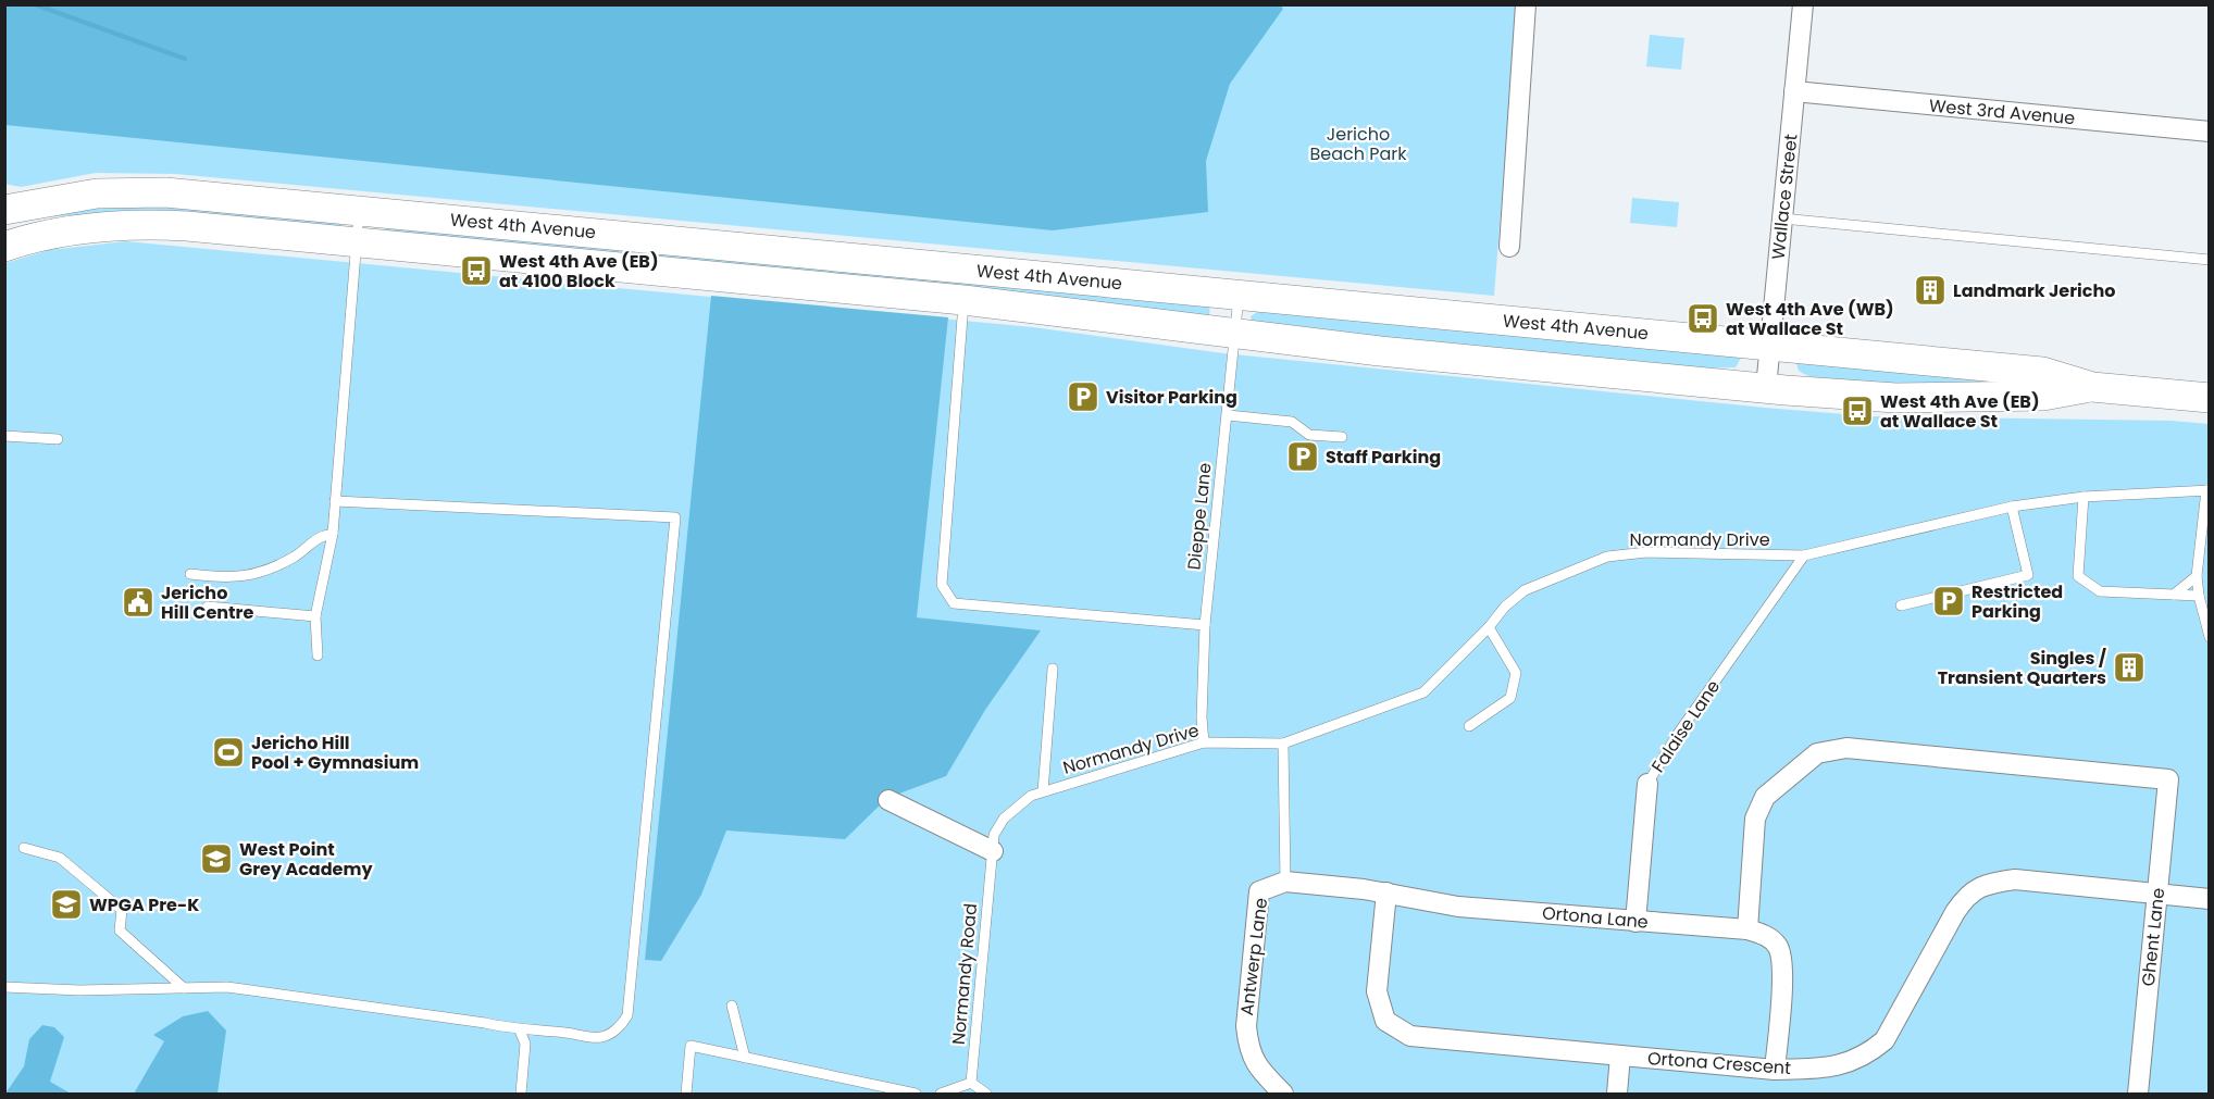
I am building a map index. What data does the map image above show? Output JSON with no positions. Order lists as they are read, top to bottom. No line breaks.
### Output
{"streets":{"main road":["West 4th Avenue"],"street":["West 3rd Avenue","Wallace Street","Falaise Lane","Ortona Lane","Ghent Lane","Antwerp Lane","Ortona Crescent"],"lane":["Dieppe Lane","Normandy Drive","Normandy Road"]},"crossings":[["West 3rd Avenue","Wallace Street"],["Wallace Street","West 4th Avenue"],["West 4th Avenue","Dieppe Lane"],["Dieppe Lane","Normandy Drive"],["Normandy Drive","Falaise Lane"],["Normandy Drive","Antwerp Lane"],["Normandy Drive","Normandy Road"],["Falaise Lane","Ortona Lane"],["Ortona Lane","Ghent Lane"],["Ortona Lane","Antwerp Lane"],["Ortona Lane","Ortona Crescent"],["Ghent Lane","Ortona Crescent"]],"parks":["Jericho Beach Park"],"places":{"bus stop":["West 4th Ave (EB) at 4100 Block","West 4th Ave (WB) at Wallace St","West 4th Ave (EB) at Wallace St"],"building":["Landmark Jericho","Singles / Transient Quarters"],"parking":["Visitor Parking","Staff Parking","Restricted Parking"],"public building":["Jericho Hill Centre"],"sports":["Jericho Hill Pool + Gymnasium"],"school or university":["West Point Grey Academy","WPGA Pre-K"]}}
